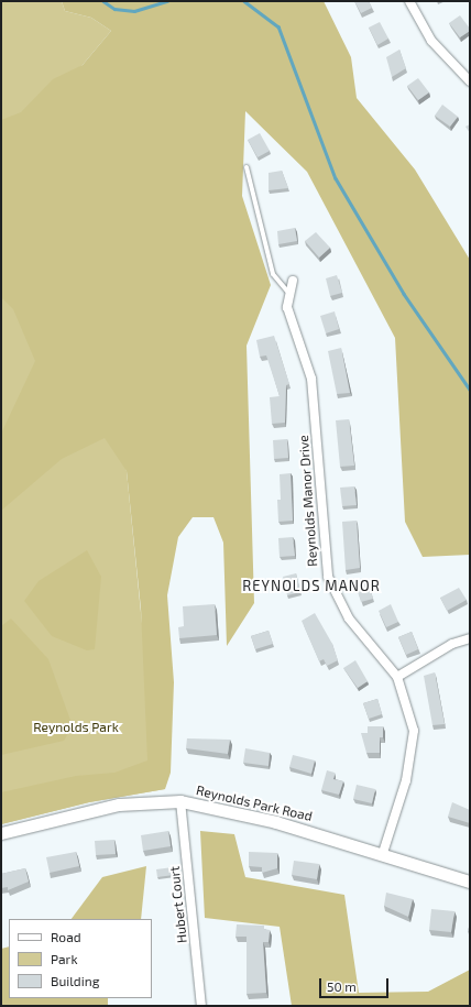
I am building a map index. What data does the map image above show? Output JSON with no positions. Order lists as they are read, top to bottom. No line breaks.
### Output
{"streets":{"main road":["Reynolds Park Road"],"street":["Reynolds Manor Drive","Hubert Court"]},"crossings":[["Reynolds Manor Drive","Reynolds Park Road"],["Reynolds Park Road","Hubert Court"]],"districts":["REYNOLDS MANOR"],"parks":["Reynolds Park"],"legend":["Road","Park","Building"],"scale_bar":"50 m"}
